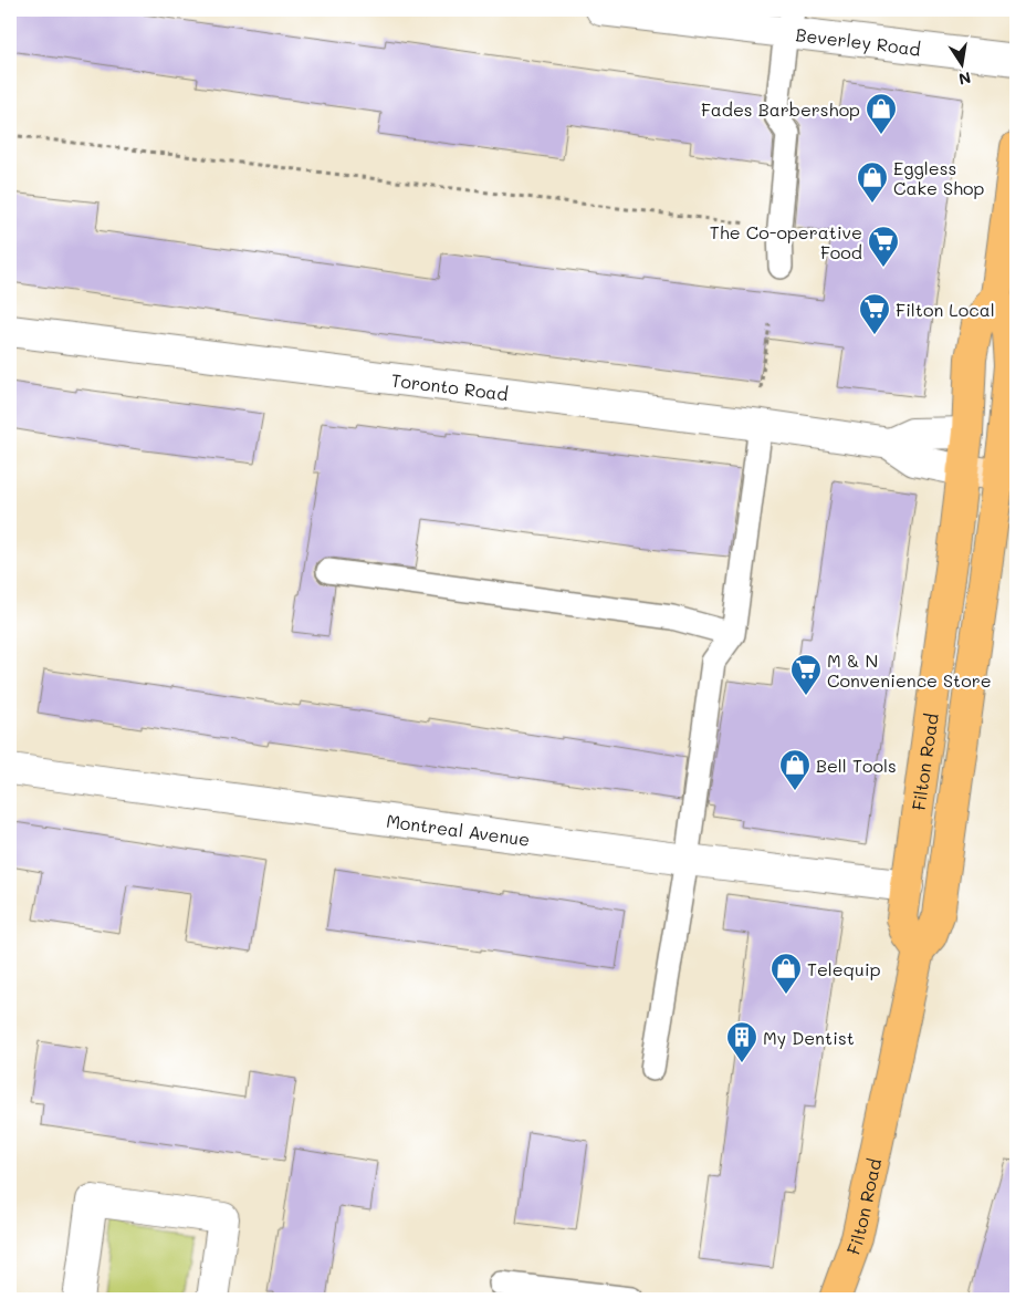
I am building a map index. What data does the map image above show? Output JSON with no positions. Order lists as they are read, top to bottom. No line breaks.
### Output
{"streets":{"main road":["Filton Road"],"street":["Beverley Road","Toronto Road","Montreal Avenue"]},"crossings":[["Toronto Road","Filton Road"],["Filton Road","Montreal Avenue"]],"places":{"shop":["Fades Barbershop","Eggless Cake Shop","Bell Tools","Telequip"],"supermarket":["The Co-operative Food","Filton Local","M & N Convenience Store"],"building":["My Dentist"]},"north":"bottom"}
